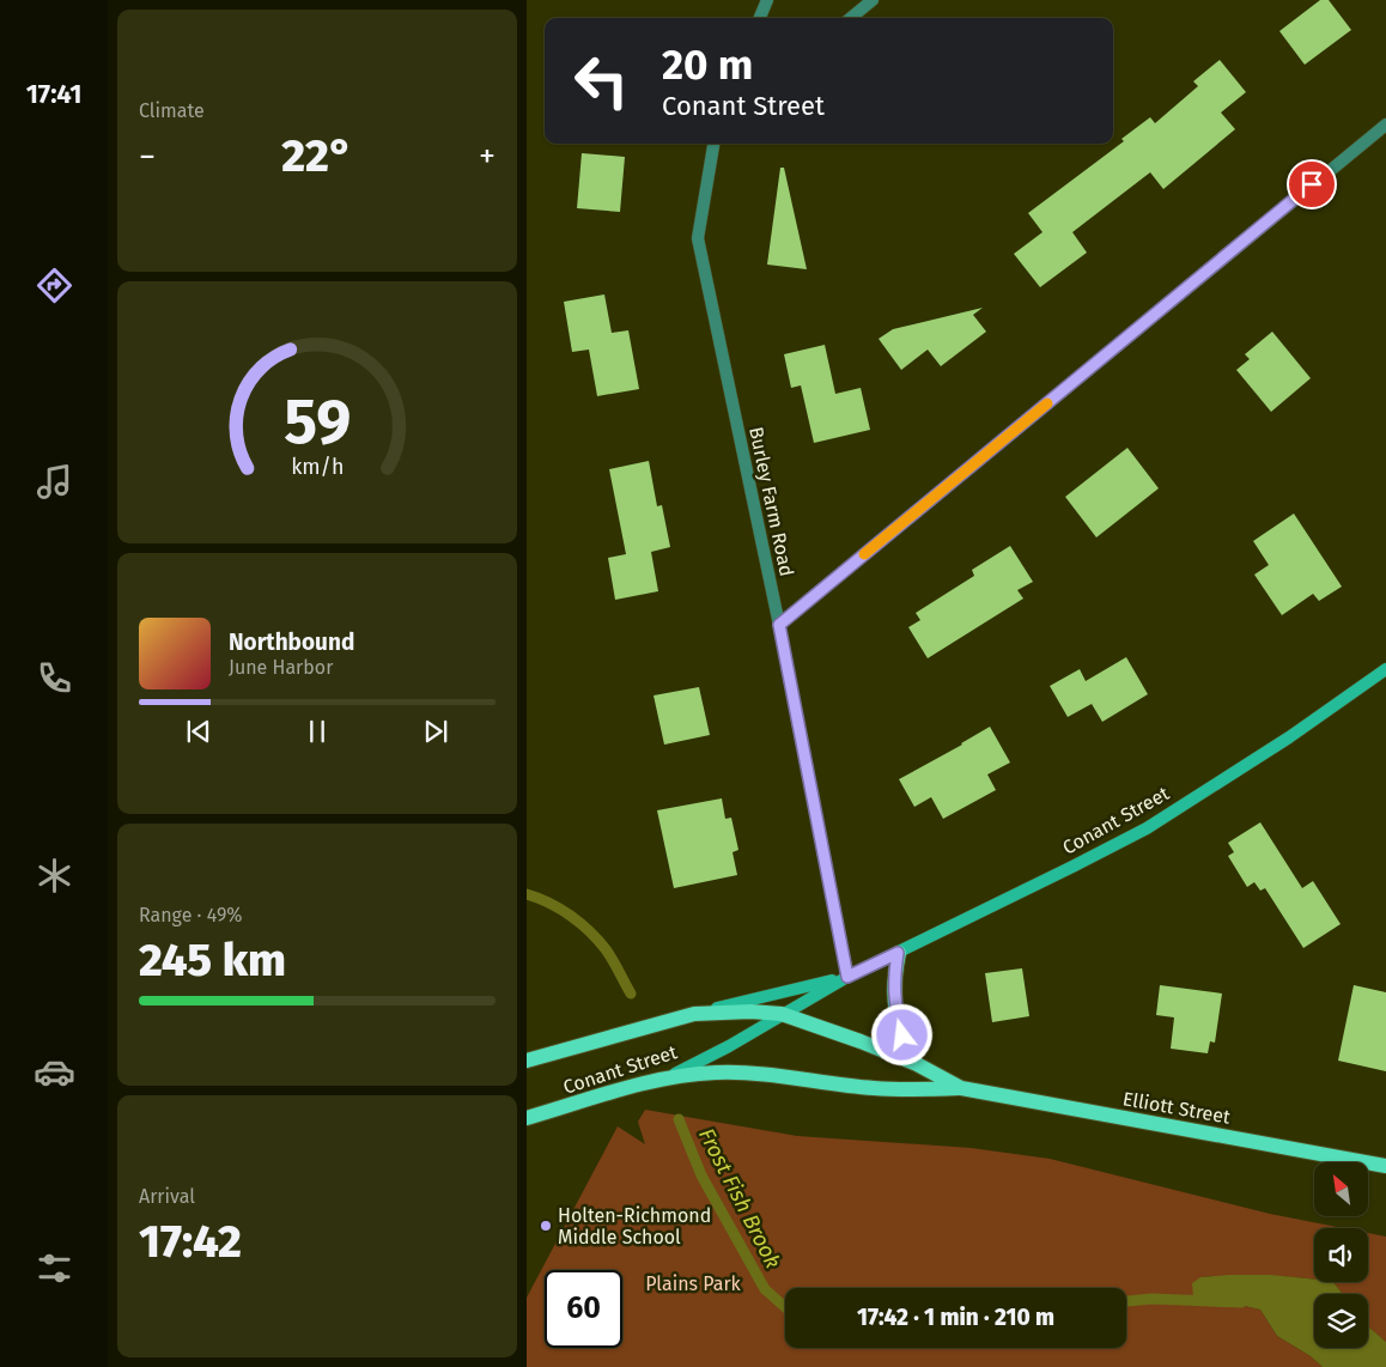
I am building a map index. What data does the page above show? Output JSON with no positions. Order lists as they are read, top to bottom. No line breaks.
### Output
{"streets":{"main road":["Conant Street","Elliott Street"],"street":["Burley Farm Road"]},"crossings":[["Burley Farm Road","Conant Street"],["Conant Street","Elliott Street"]],"water":["Frost Fish Brook"],"parks":["Plains Park"],"places":["Holten-Richmond Middle School"],"north":"top left","page":{"tabs":"17:41","tile":["Climate",["Range · 49%","245 km"],["Arrival","17:42"]],"turn":["20 m","Conant Street"],"heat":["−","22°","+"],"song":["Northbound","June Harbor"],"limit":"60","trip":"17:42 · 1 min · 210 m","gauge":["59","km/h"]}}
